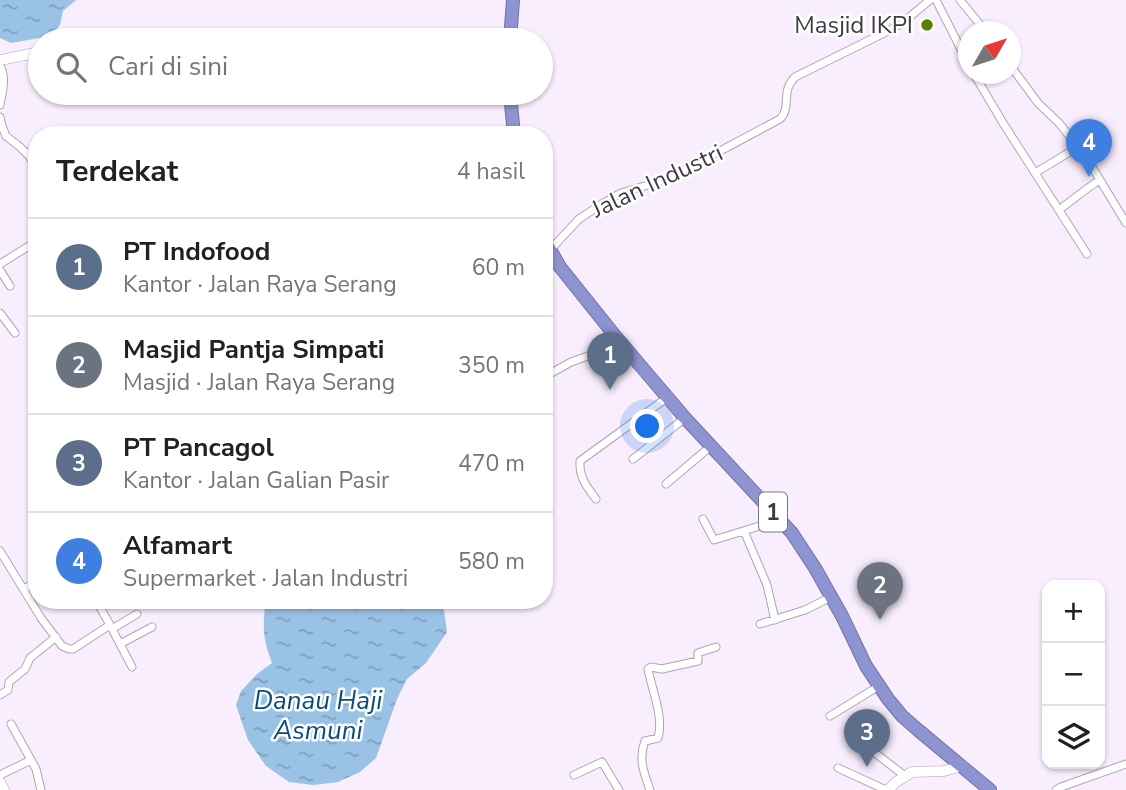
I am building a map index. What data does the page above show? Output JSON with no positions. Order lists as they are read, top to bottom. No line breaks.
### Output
{"streets":{"highway":["1"],"street":["Jalan Industri"]},"water":["Danau Haji Asmuni"],"places":["Masjid IKPI"],"north":"top right","page":{"search":"Cari di sini","pins":["4","1","2","3"],"heading":["Terdekat","4 hasil"],"list":[{"mark":"1","name":"PT Indofood","note":"Kantor · Jalan Raya Serang","value":"60 m"},{"mark":"2","name":"Masjid Pantja Simpati","note":"Masjid · Jalan Raya Serang","value":"350 m"},{"mark":"3","name":"PT Pancagol","note":"Kantor · Jalan Galian Pasir","value":"470 m"},{"mark":"4","name":"Alfamart","note":"Supermarket · Jalan Industri","value":"580 m"}],"map_buttons":["+","−"]}}
